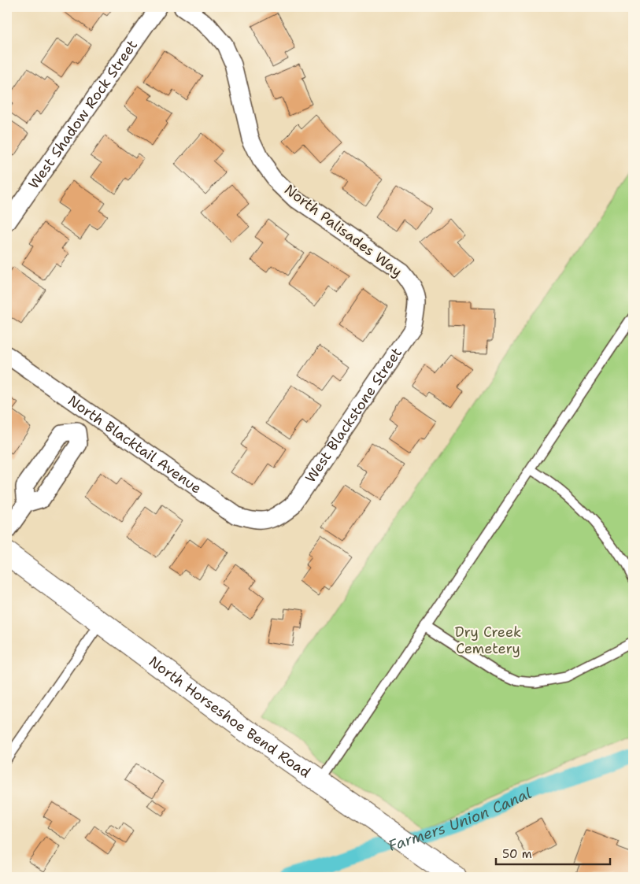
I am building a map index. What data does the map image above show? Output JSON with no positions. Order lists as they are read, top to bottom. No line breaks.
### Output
{"streets":{"street":["West Shadow Rock Street","North Palisades Way","West Blackstone Street","North Blacktail Avenue","North Horseshoe Bend Road"]},"crossings":[["North Palisades Way","West Blackstone Street"],["West Blackstone Street","North Blacktail Avenue"]],"water":["Farmers Union Canal"],"parks":["Dry Creek Cemetery"],"scale_bar":"50 m"}
